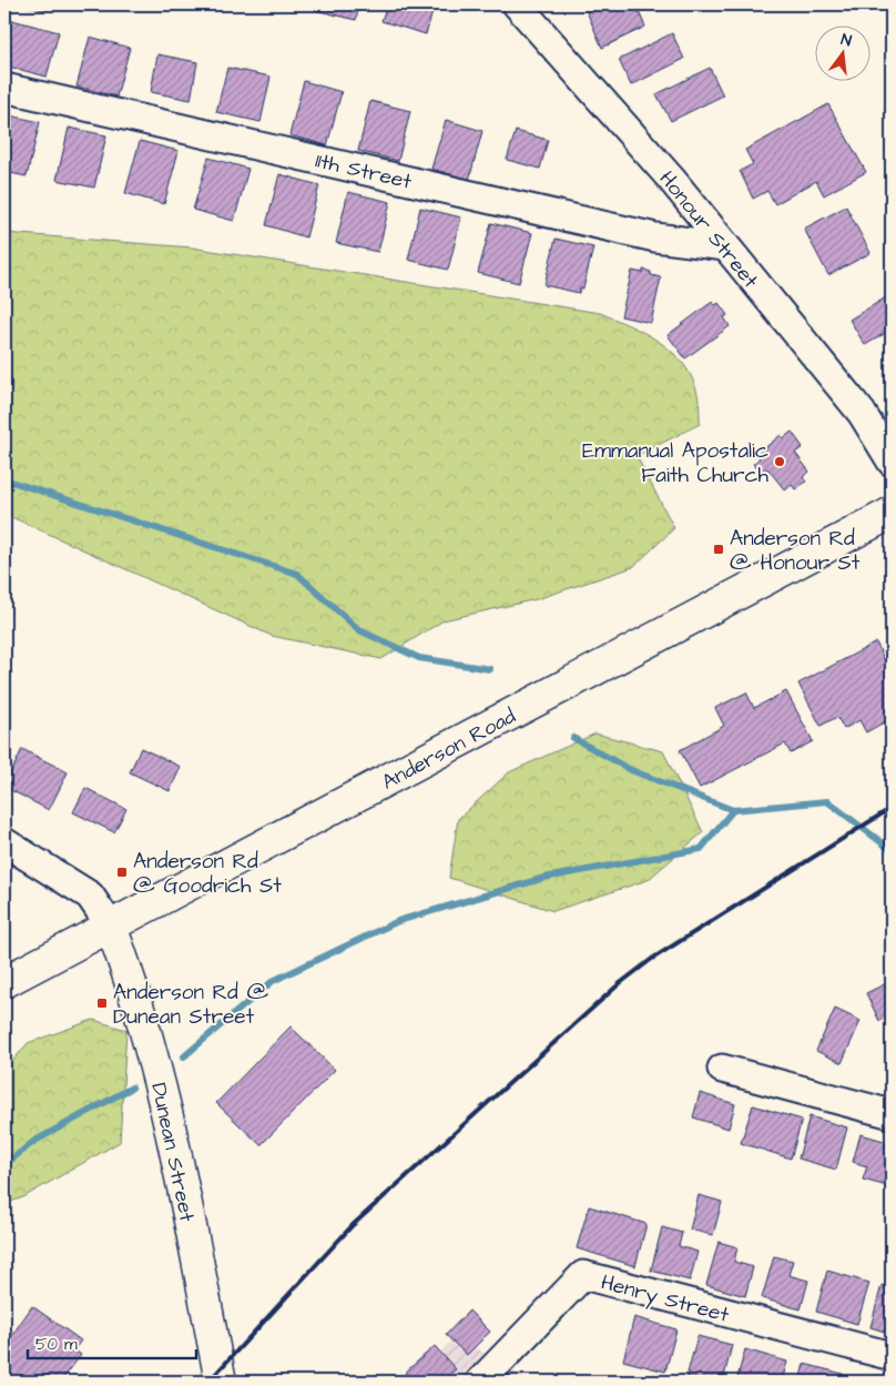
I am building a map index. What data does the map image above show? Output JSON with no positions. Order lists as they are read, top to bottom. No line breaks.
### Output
{"streets":{"main road":["Anderson Road","Dunean Street"],"street":["11th Street","Honour Street","Henry Street"]},"crossings":[["11th Street","Honour Street"],["Anderson Road","Dunean Street"]],"places":{"other":["Emmanual Apostalic Faith Church"],"transit":["Anderson Rd @ Honour St","Anderson Rd @ Goodrich St","Anderson Rd @ Dunean Street"]},"scale_bar":"50 m","north":"top"}
